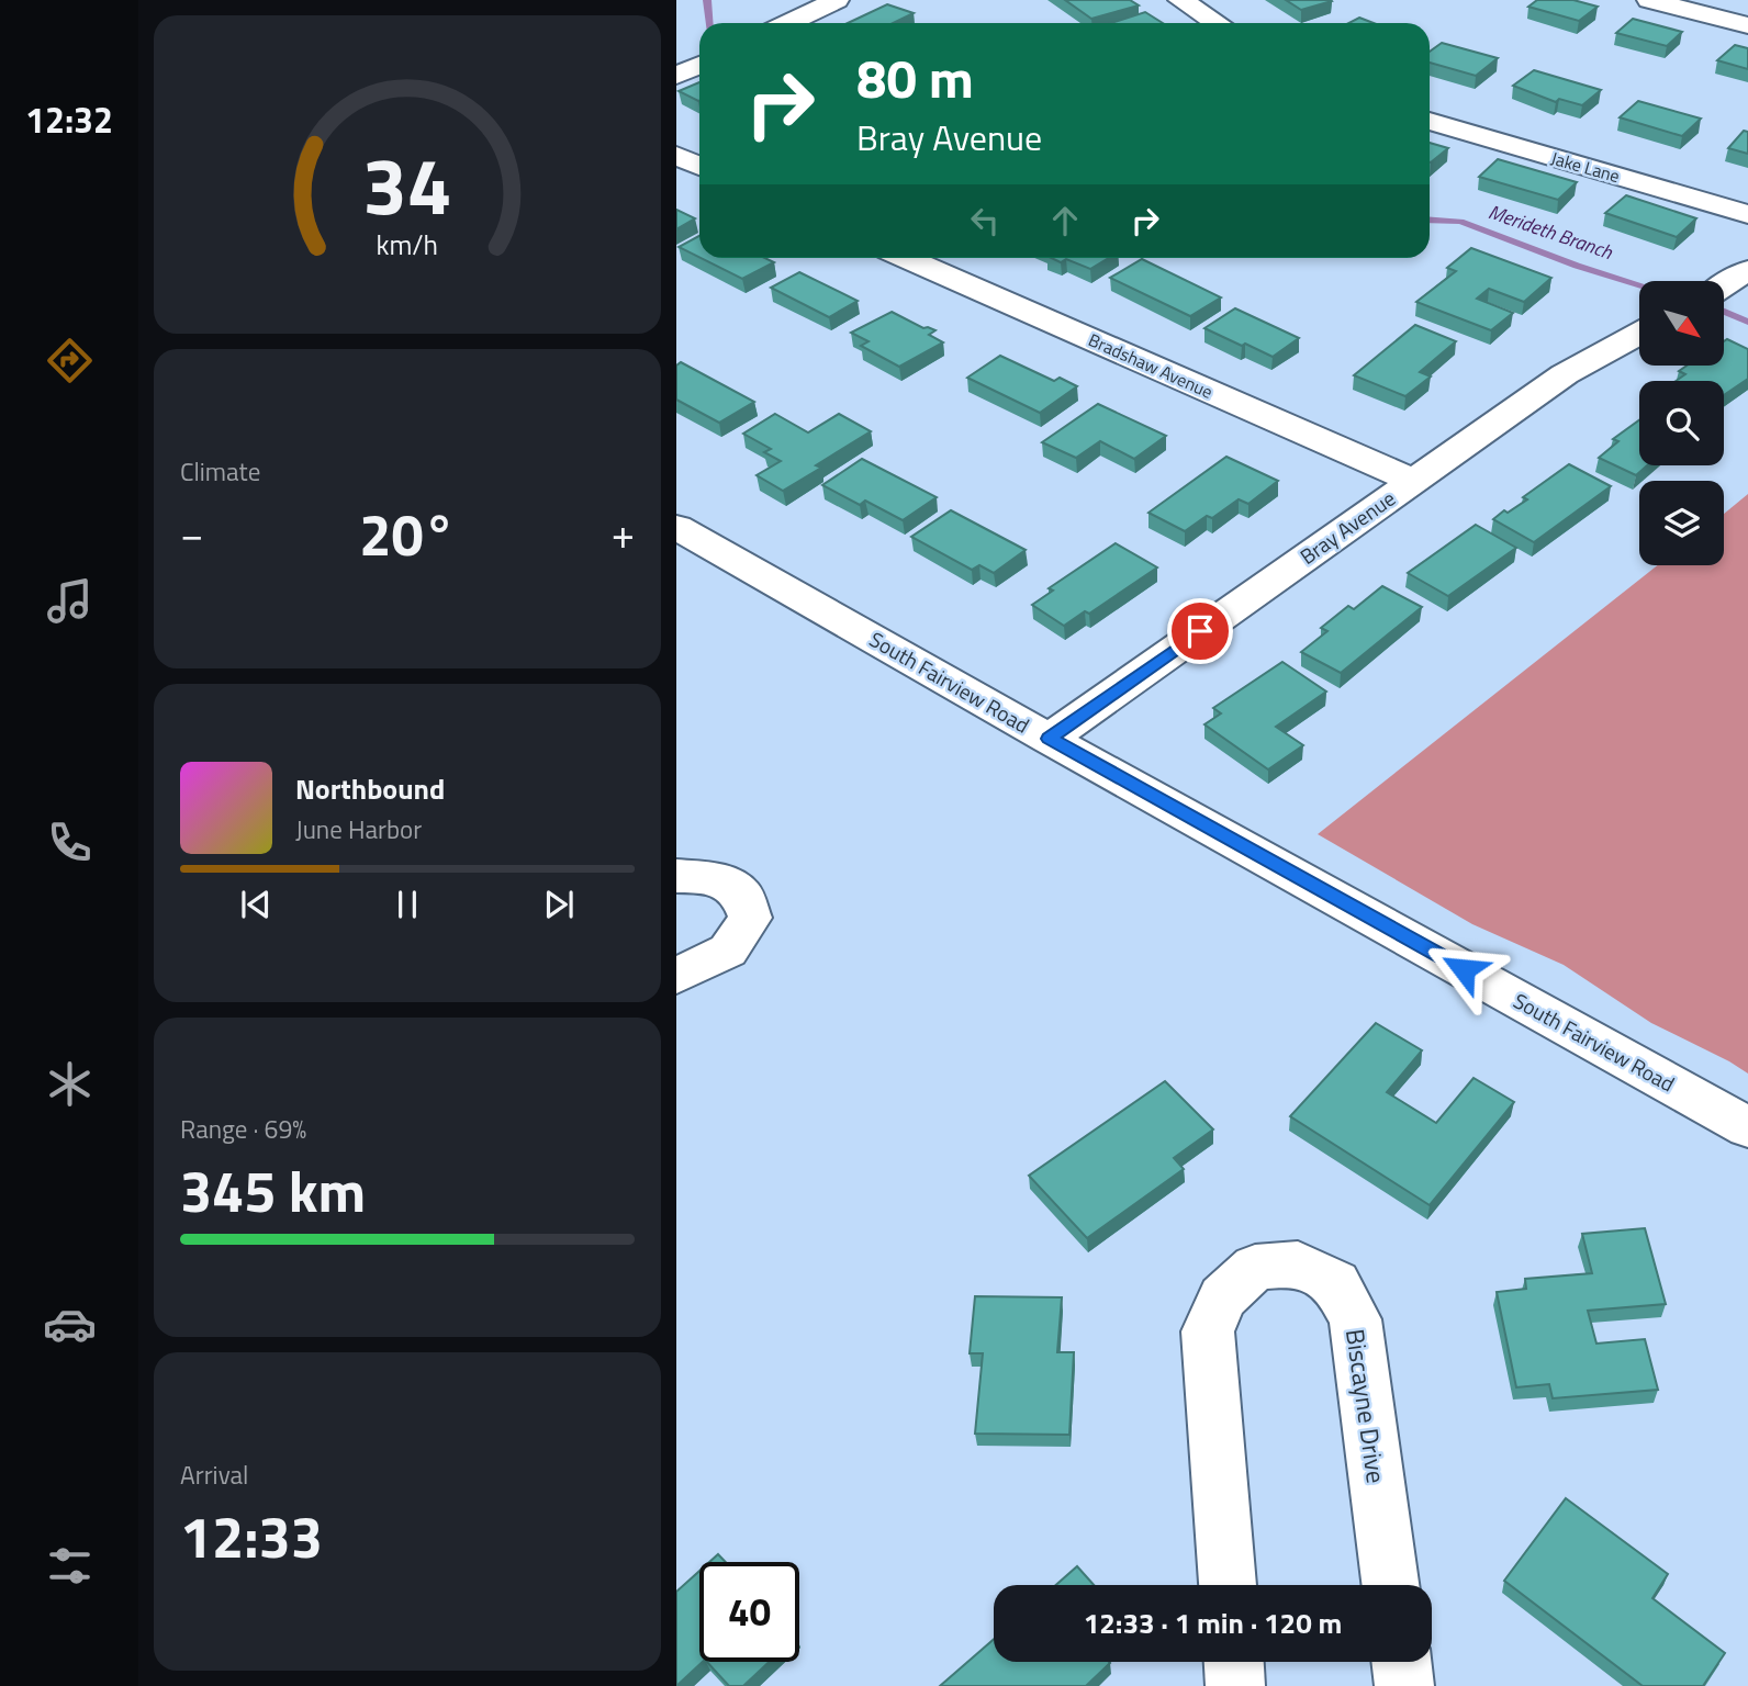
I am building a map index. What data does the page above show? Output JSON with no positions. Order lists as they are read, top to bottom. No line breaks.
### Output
{"streets":{"street":["Jake Lane","Bradshaw Avenue","Bray Avenue","South Fairview Road","Biscayne Drive"]},"crossings":[["Bradshaw Avenue","Bray Avenue"],["Bray Avenue","South Fairview Road"]],"water":["Merideth Branch"],"north":"bottom right","page":{"tabs":"12:32","turn":["80 m","Bray Avenue"],"tile":["Climate",["Range · 69%","345 km"],["Arrival","12:33"]],"heat":["−","20°","+"],"song":["Northbound","June Harbor"],"limit":"40","trip":"12:33 · 1 min · 120 m","gauge":["34","km/h"]}}
